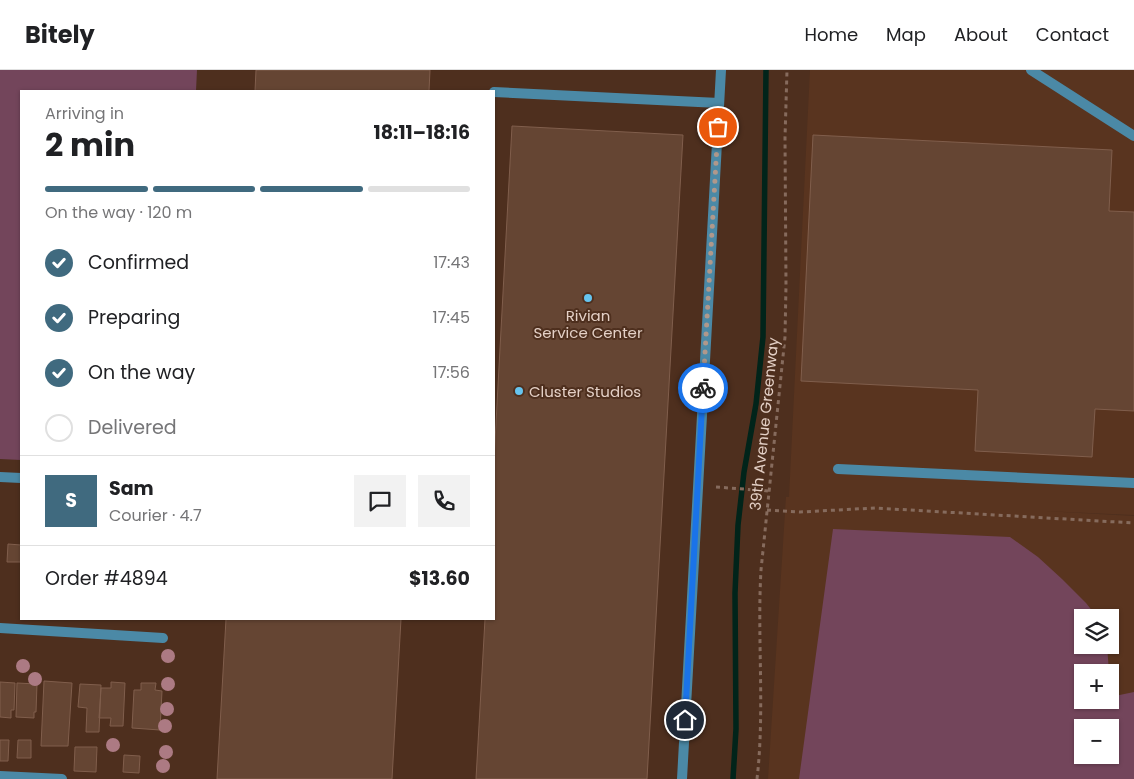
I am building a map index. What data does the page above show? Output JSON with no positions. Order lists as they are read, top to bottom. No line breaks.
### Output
{"streets":{"path":["39th Avenue Greenway"]},"places":["Rivian Service Center","Cluster Studios"],"page":{"header":"Bitely","nav":["Home","Map","About","Contact"],"heading":["2 min","Arriving in","18:11–18:16"],"panel":["Sam","Courier · 4.7","Order #4894","$13.60"],"bar":"On the way · 120 m","list":[["Confirmed","17:43"],["Preparing","17:45"],["On the way","17:56"],"Delivered"],"round":"S","map_buttons":["+","−"]}}
